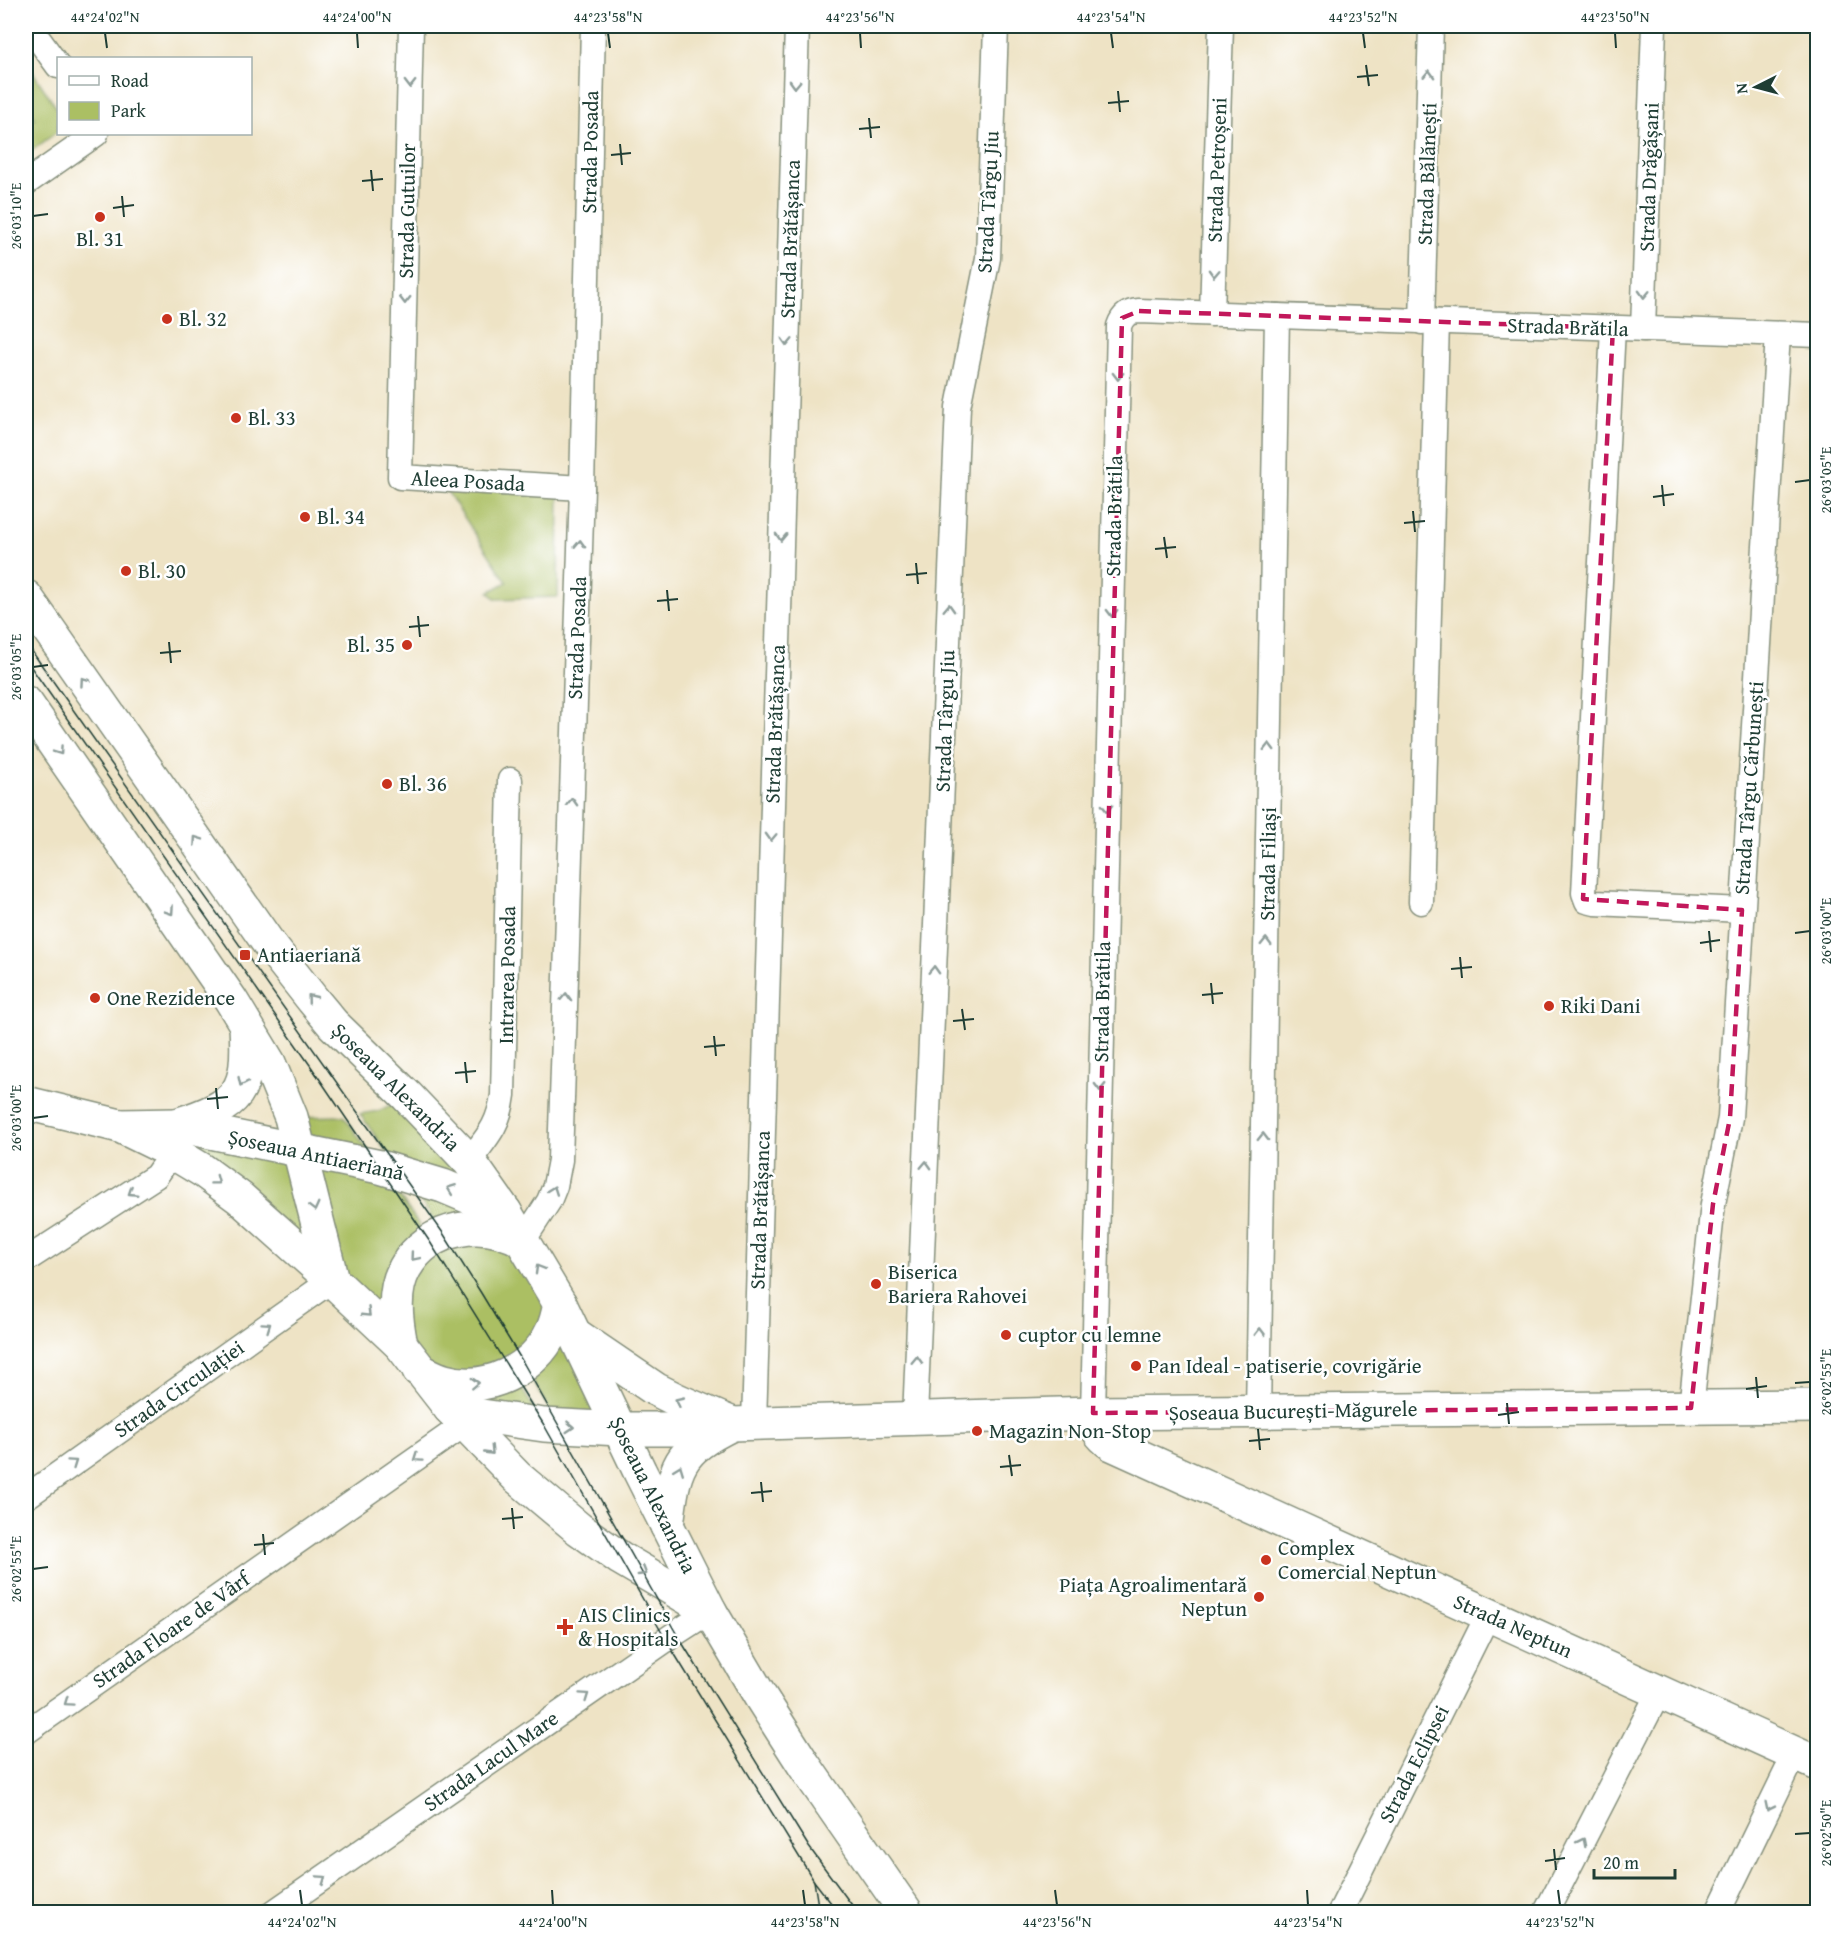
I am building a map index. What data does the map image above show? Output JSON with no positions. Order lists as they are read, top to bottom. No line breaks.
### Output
{"streets":{"main road":["Șoseaua Alexandria","Șoseaua Antiaeriană","Șoseaua București-Măgurele","Strada Neptun"],"street":["Strada Posada","Strada Petroșeni","Strada Bălănești","Strada Drăgășani","Strada Târgu Jiu","Strada Gutuilor","Strada Brătășanca","Strada Brătila","Aleea Posada","Strada Târgu Cărbunești","Strada Filiași","Intrarea Posada","Strada Circulației","Strada Floare de Vârf","Strada Lacul Mare","Strada Eclipsei"]},"crossings":[["Strada Posada","Aleea Posada"],["Strada Posada","Șoseaua Alexandria"],["Strada Petroșeni","Strada Brătila"],["Strada Bălănești","Strada Brătila"],["Strada Drăgășani","Strada Brătila"],["Strada Târgu Jiu","Șoseaua București-Măgurele"],["Strada Gutuilor","Aleea Posada"],["Strada Brătășanca","Șoseaua București-Măgurele"],["Strada Brătila","Strada Târgu Cărbunești"],["Strada Brătila","Strada Filiași"],["Strada Brătila","Șoseaua București-Măgurele"],["Strada Brătila","Strada Neptun"],["Strada Filiași","Șoseaua București-Măgurele"],["Intrarea Posada","Șoseaua Alexandria"],["Șoseaua Alexandria","Șoseaua Antiaeriană"],["Șoseaua Alexandria","Strada Circulației"],["Șoseaua Alexandria","Șoseaua București-Măgurele"],["Șoseaua Alexandria","Strada Floare de Vârf"],["Șoseaua Alexandria","Strada Lacul Mare"],["Șoseaua Antiaeriană","Strada Circulației"],["Șoseaua București-Măgurele","Strada Neptun"],["Șoseaua București-Măgurele","Strada Floare de Vârf"],["Strada Neptun","Strada Eclipsei"]],"one_way":["Strada Posada","Strada Petroșeni","Strada Bălănești","Strada Drăgășani","Strada Târgu Jiu","Strada Gutuilor","Strada Brătășanca","Strada Brătila","Strada Floare de Vârf","Strada Lacul Mare"],"places":{"other":["Bl. 31","Bl. 32","Bl. 33","Bl. 34","Bl. 30","Bl. 35","Bl. 36","One Rezidence","Riki Dani","Biserica Bariera Rahovei","cuptor cu lemne","Pan Ideal - patiserie, covrigărie","Magazin Non-Stop","Complex Comercial Neptun","Piața Agroalimentară Neptun"],"transit":["Antiaeriană"],"health":["AIS Clinics & Hospitals"]},"legend":["Road","Park"],"scale_bar":"20 m","north":"left","coordinates":["44°24'02\"N","44°24'00\"N","44°23'58\"N","44°23'56\"N","44°23'54\"N","44°23'52\"N","44°23'50\"N","26°03'10\"E","26°03'05\"E","26°03'00\"E","26°02'55\"E","26°02'50\"E"]}
